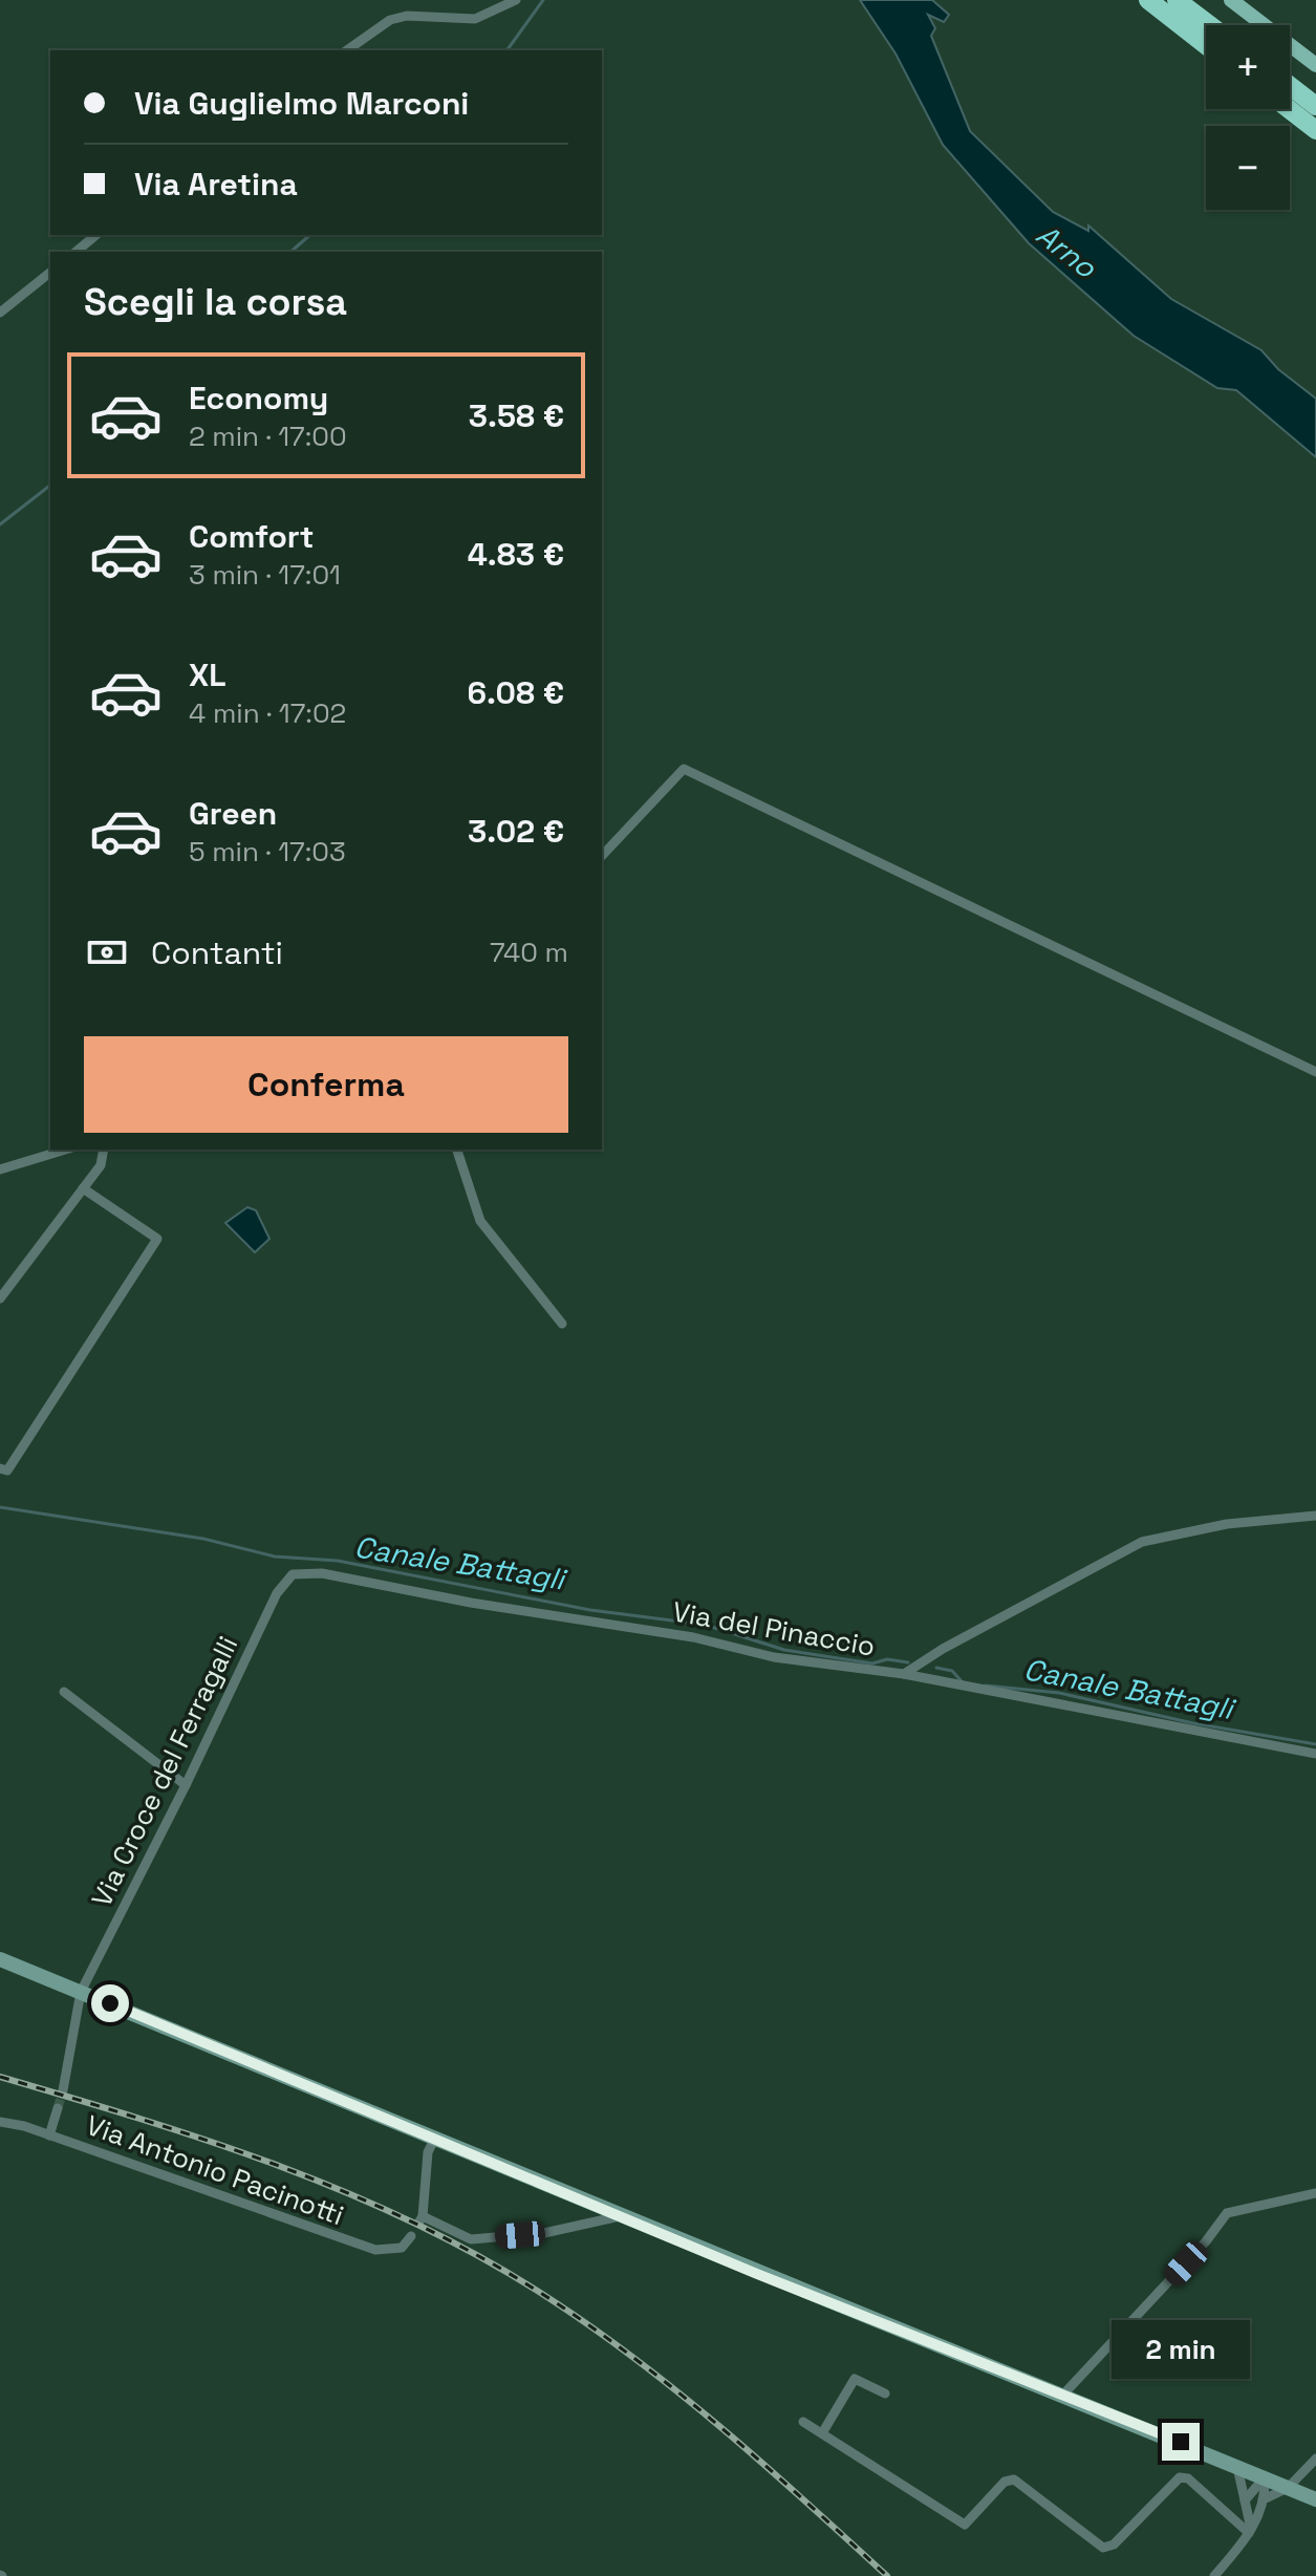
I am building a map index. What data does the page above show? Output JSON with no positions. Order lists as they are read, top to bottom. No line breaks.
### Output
{"streets":{"street":["Via del Pinaccio","Via Croce del Ferragalli","Via Antonio Pacinotti"]},"crossings":[["Via del Pinaccio","Via Croce del Ferragalli"]],"water":["Arno","Canale Battagli"],"page":{"map_buttons":["+","−"],"banner":["Via Guglielmo Marconi","Via Aretina"],"heading":"Scegli la corsa","list":[{"name":"Economy","note":"2 min · 17:00","value":"3.58 €"},{"name":"Comfort","note":"3 min · 17:01","value":"4.83 €"},{"name":"XL","note":"4 min · 17:02","value":"6.08 €"},{"name":"Green","note":"5 min · 17:03","value":"3.02 €"}],"pay":["Contanti","740 m"],"buttons":"Conferma","bubble":"2 min"}}
